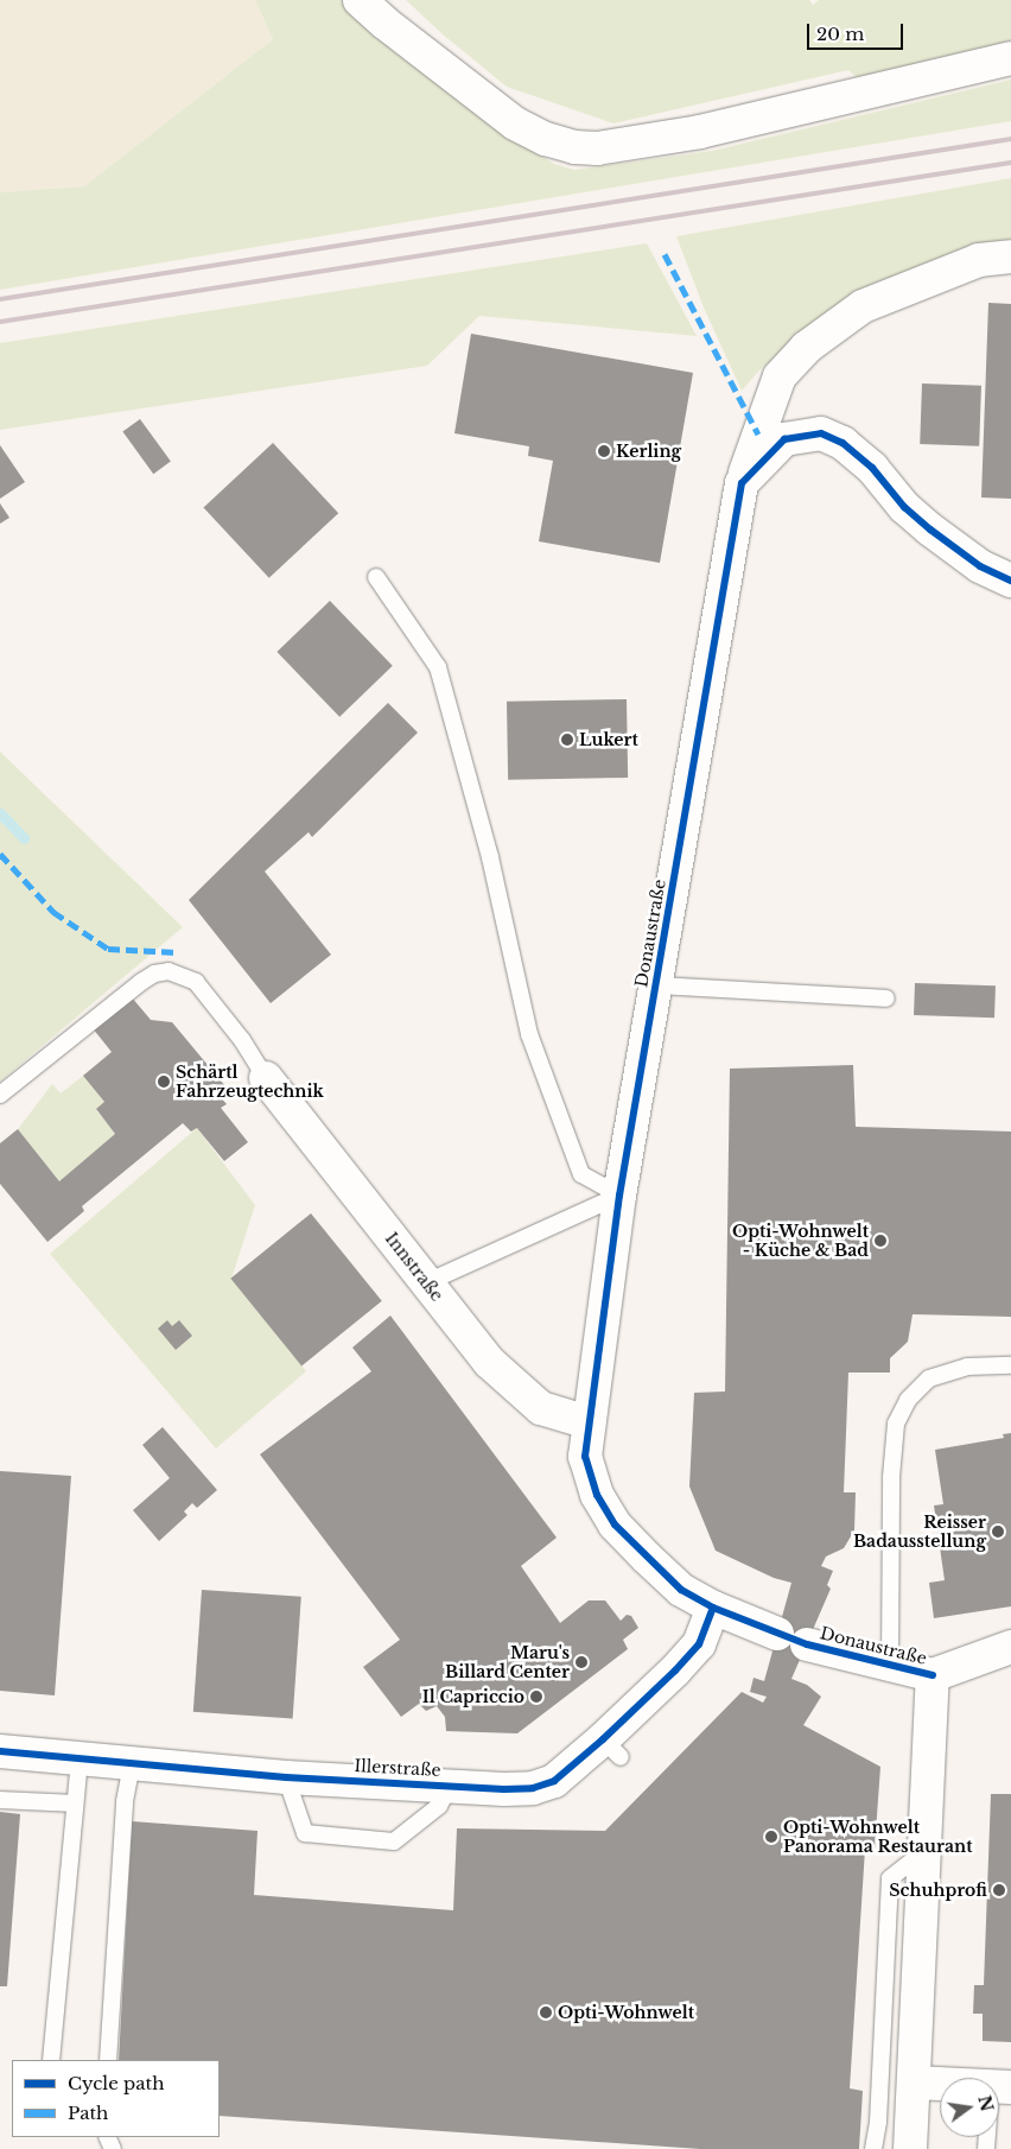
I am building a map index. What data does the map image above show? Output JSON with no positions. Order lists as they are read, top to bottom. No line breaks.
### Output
{"streets":{"street":["Donaustraße","Innstraße","Illerstraße"]},"crossings":[["Donaustraße","Innstraße"],["Donaustraße","Illerstraße"]],"places":["Kerling","Lukert","Schärtl Fahrzeugtechnik","Opti-Wohnwelt - Küche & Bad","Reisser Badausstellung","Maru's Billard Center","Il Capriccio","Opti-Wohnwelt Panorama Restaurant","Schuhprofi","Opti-Wohnwelt"],"legend":["Cycle path","Path"],"scale_bar":"20 m","north":"right"}
